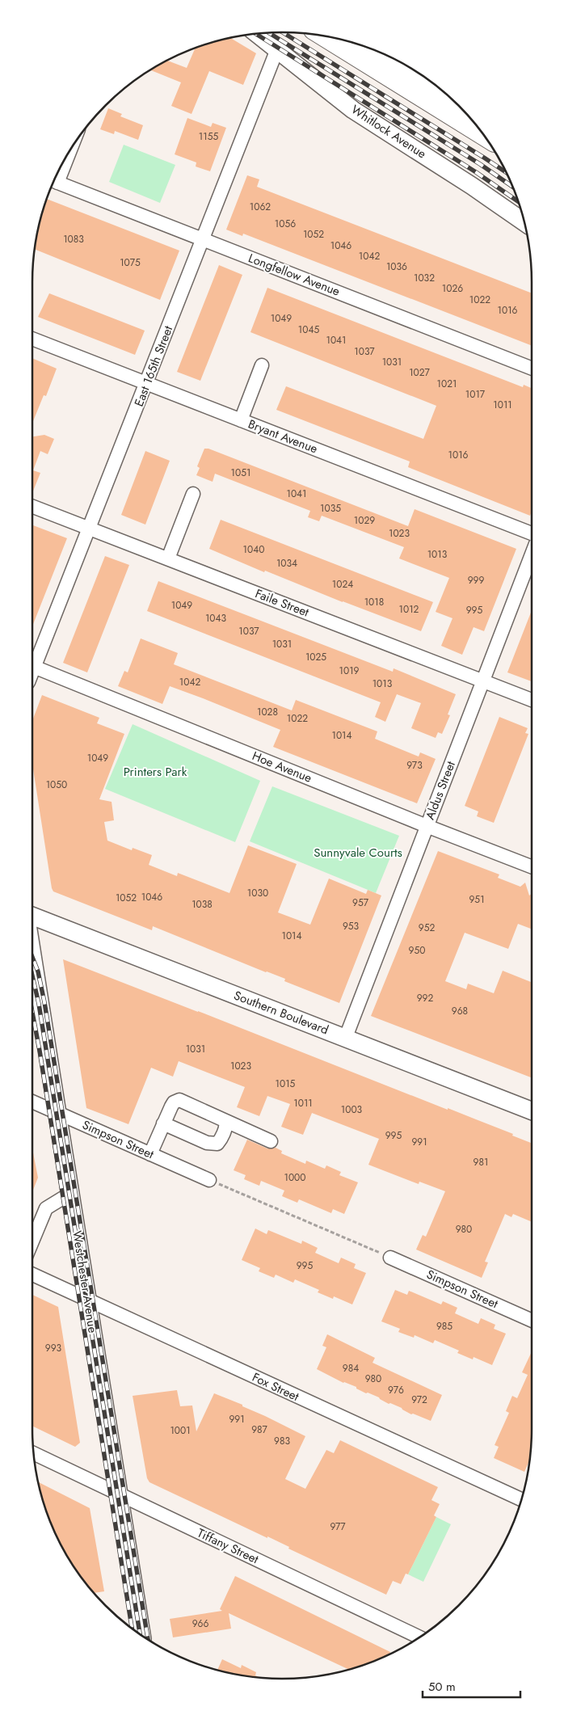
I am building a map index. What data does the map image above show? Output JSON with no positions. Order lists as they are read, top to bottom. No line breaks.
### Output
{"streets":{"main road":["Whitlock Avenue","Southern Boulevard","Westchester Avenue"],"street":["Longfellow Avenue","East 165th Street","Bryant Avenue","Faile Street","Hoe Avenue","Aldus Street","Simpson Street","Fox Street","Tiffany Street"]},"crossings":[["Whitlock Avenue","East 165th Street"],["Longfellow Avenue","East 165th Street"],["East 165th Street","Bryant Avenue"],["East 165th Street","Faile Street"],["Faile Street","Aldus Street"],["Hoe Avenue","Aldus Street"],["Aldus Street","Southern Boulevard"],["Simpson Street","Westchester Avenue"],["Westchester Avenue","Fox Street"],["Westchester Avenue","Tiffany Street"]],"parks":["Printers Park","Sunnyvale Courts"],"house_numbers":["1155","1062","1056","1052","1083","1046","1042","1075","1036","1032","1026","1022","1016","1049","1045","1041","1037","1031","1027","1021","1017","1011","1016","1051","1041","1035","1029","1023","1040","1013","1034","999","1024","1018","1049","1012","995","1043","1037","1031","1025","1019","1042","1013","1028","1022","1014","1049","973","1050","1030","1046","1052","951","957","1038","953","952","1014","950","992","968","1031","1023","1015","1011","1003","995","991","981","1000","980","995","985","993","984","980","976","972","991","987","1001","983","977","966"],"scale_bar":"50 m"}
